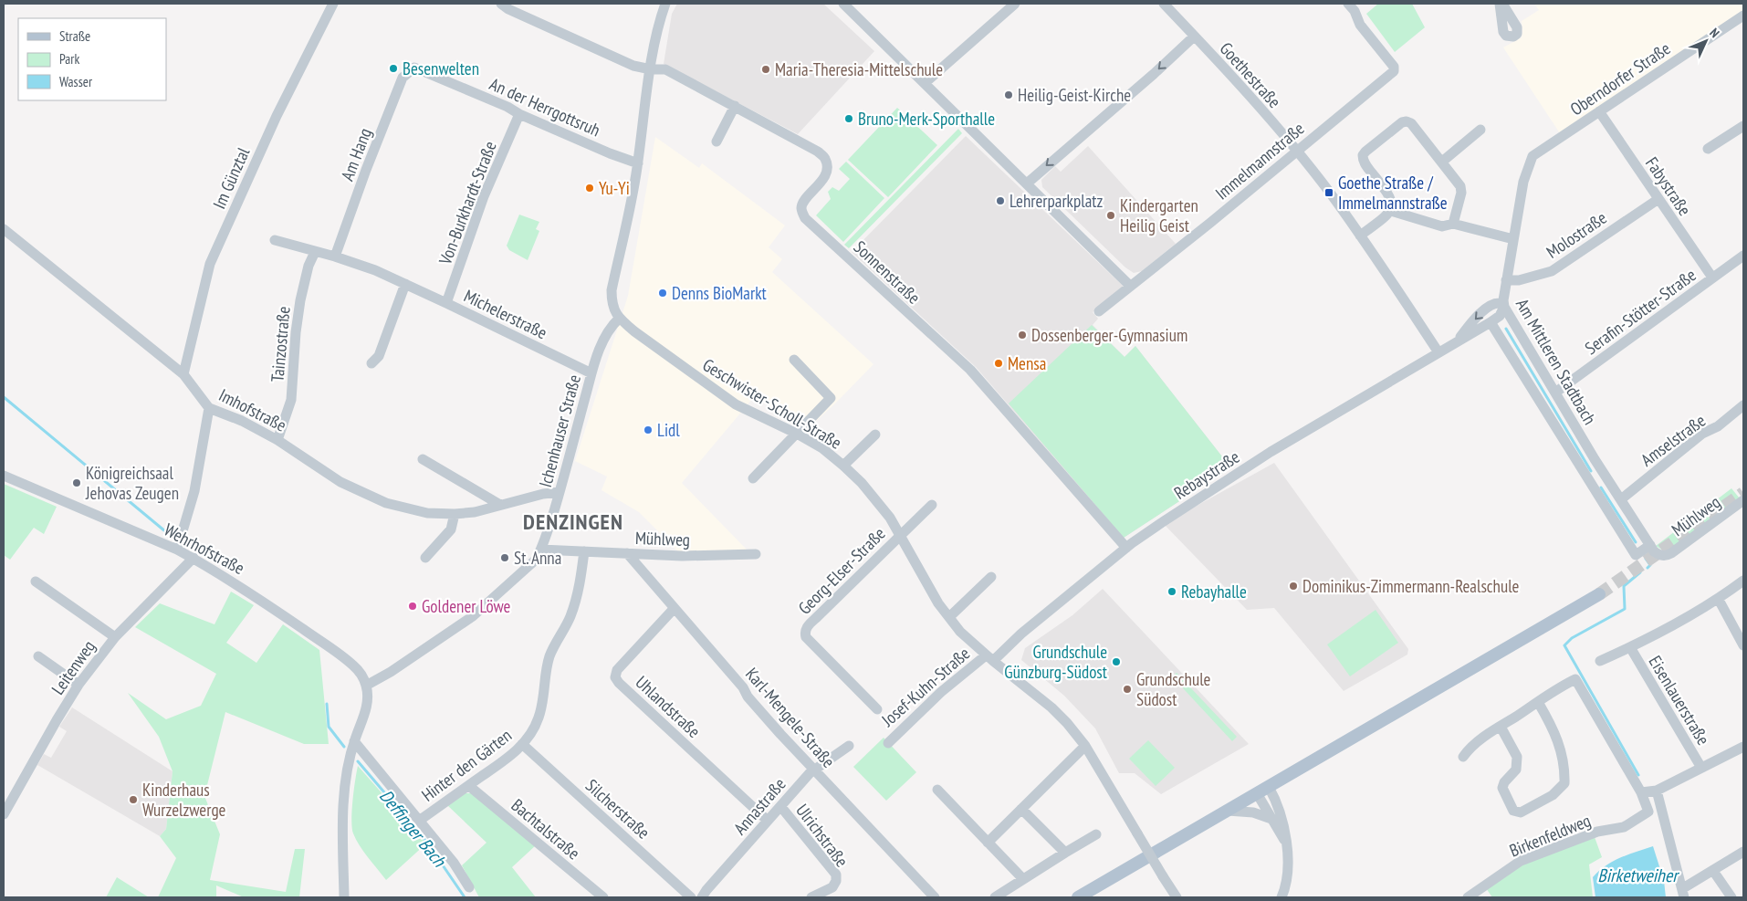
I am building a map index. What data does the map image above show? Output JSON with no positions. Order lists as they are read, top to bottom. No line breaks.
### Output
{"streets":{"street":["Goethestraße","Oberndorfer Straße","An der Herrgottsruh","Am Hang","Immelmannstraße","Im Günztal","Fabystraße","Von-Burkhardt-Straße","Molostraße","Sonnenstraße","Serafin-Stötter-Straße","Michelerstraße","Tainzostraße","Am Mittleren Stadtbach","Geschwister-Scholl-Straße","Imhofstraße","Ichenhauser Straße","Amselstraße","Rebaystraße","Mühlweg","Wehrhofstraße","Georg-Elser-Straße","Leitenweg","Josef-Kuhn-Straße","Eisenlauerstraße","Uhlandstraße","Karl-Mengele-Straße","Hinter den Gärten","Annastraße","Silcherstraße","Bachtalstraße","Ulrichstraße","Birkenfeldweg"]},"crossings":[["Goethestraße","Immelmannstraße"],["Goethestraße","Rebaystraße"],["Oberndorfer Straße","Fabystraße"],["Oberndorfer Straße","Am Mittleren Stadtbach"],["An der Herrgottsruh","Am Hang"],["An der Herrgottsruh","Von-Burkhardt-Straße"],["Am Hang","Michelerstraße"],["Im Günztal","Imhofstraße"],["Fabystraße","Molostraße"],["Fabystraße","Serafin-Stötter-Straße"],["Von-Burkhardt-Straße","Michelerstraße"],["Molostraße","Am Mittleren Stadtbach"],["Sonnenstraße","Rebaystraße"],["Serafin-Stötter-Straße","Am Mittleren Stadtbach"],["Michelerstraße","Tainzostraße"],["Michelerstraße","Ichenhauser Straße"],["Tainzostraße","Imhofstraße"],["Am Mittleren Stadtbach","Amselstraße"],["Am Mittleren Stadtbach","Rebaystraße"],["Am Mittleren Stadtbach","Mühlweg"],["Geschwister-Scholl-Straße","Ichenhauser Straße"],["Geschwister-Scholl-Straße","Rebaystraße"],["Geschwister-Scholl-Straße","Georg-Elser-Straße"],["Geschwister-Scholl-Straße","Josef-Kuhn-Straße"],["Imhofstraße","Ichenhauser Straße"],["Ichenhauser Straße","Mühlweg"],["Ichenhauser Straße","Wehrhofstraße"],["Rebaystraße","Josef-Kuhn-Straße"],["Mühlweg","Karl-Mengele-Straße"],["Mühlweg","Hinter den Gärten"],["Wehrhofstraße","Leitenweg"],["Uhlandstraße","Karl-Mengele-Straße"],["Uhlandstraße","Annastraße"],["Karl-Mengele-Straße","Annastraße"],["Hinter den Gärten","Silcherstraße"],["Hinter den Gärten","Bachtalstraße"],["Annastraße","Ulrichstraße"]],"districts":["DENZINGEN"],"water":["Deffinger Bach","Birketweiher"],"places":{"other":["Besenwelten","Maria-Theresia-Mittelschule","Heilig-Geist-Kirche","Bruno-Merk-Sporthalle","Yu-Yi","Lehrerparkplatz","Kindergarten Heilig Geist","Denns BioMarkt","Dossenberger-Gymnasium","Mensa","Lidl","Königreichsaal Jehovas Zeugen","St. Anna","Dominikus-Zimmermann-Realschule","Rebayhalle","Goldener Löwe","Grundschule Günzburg-Südost","Grundschule Südost","Kinderhaus Wurzelzwerge"],"transit":["Goethe Straße / Immelmannstraße"]},"legend":["Straße","Park","Wasser"],"north":"top right"}
